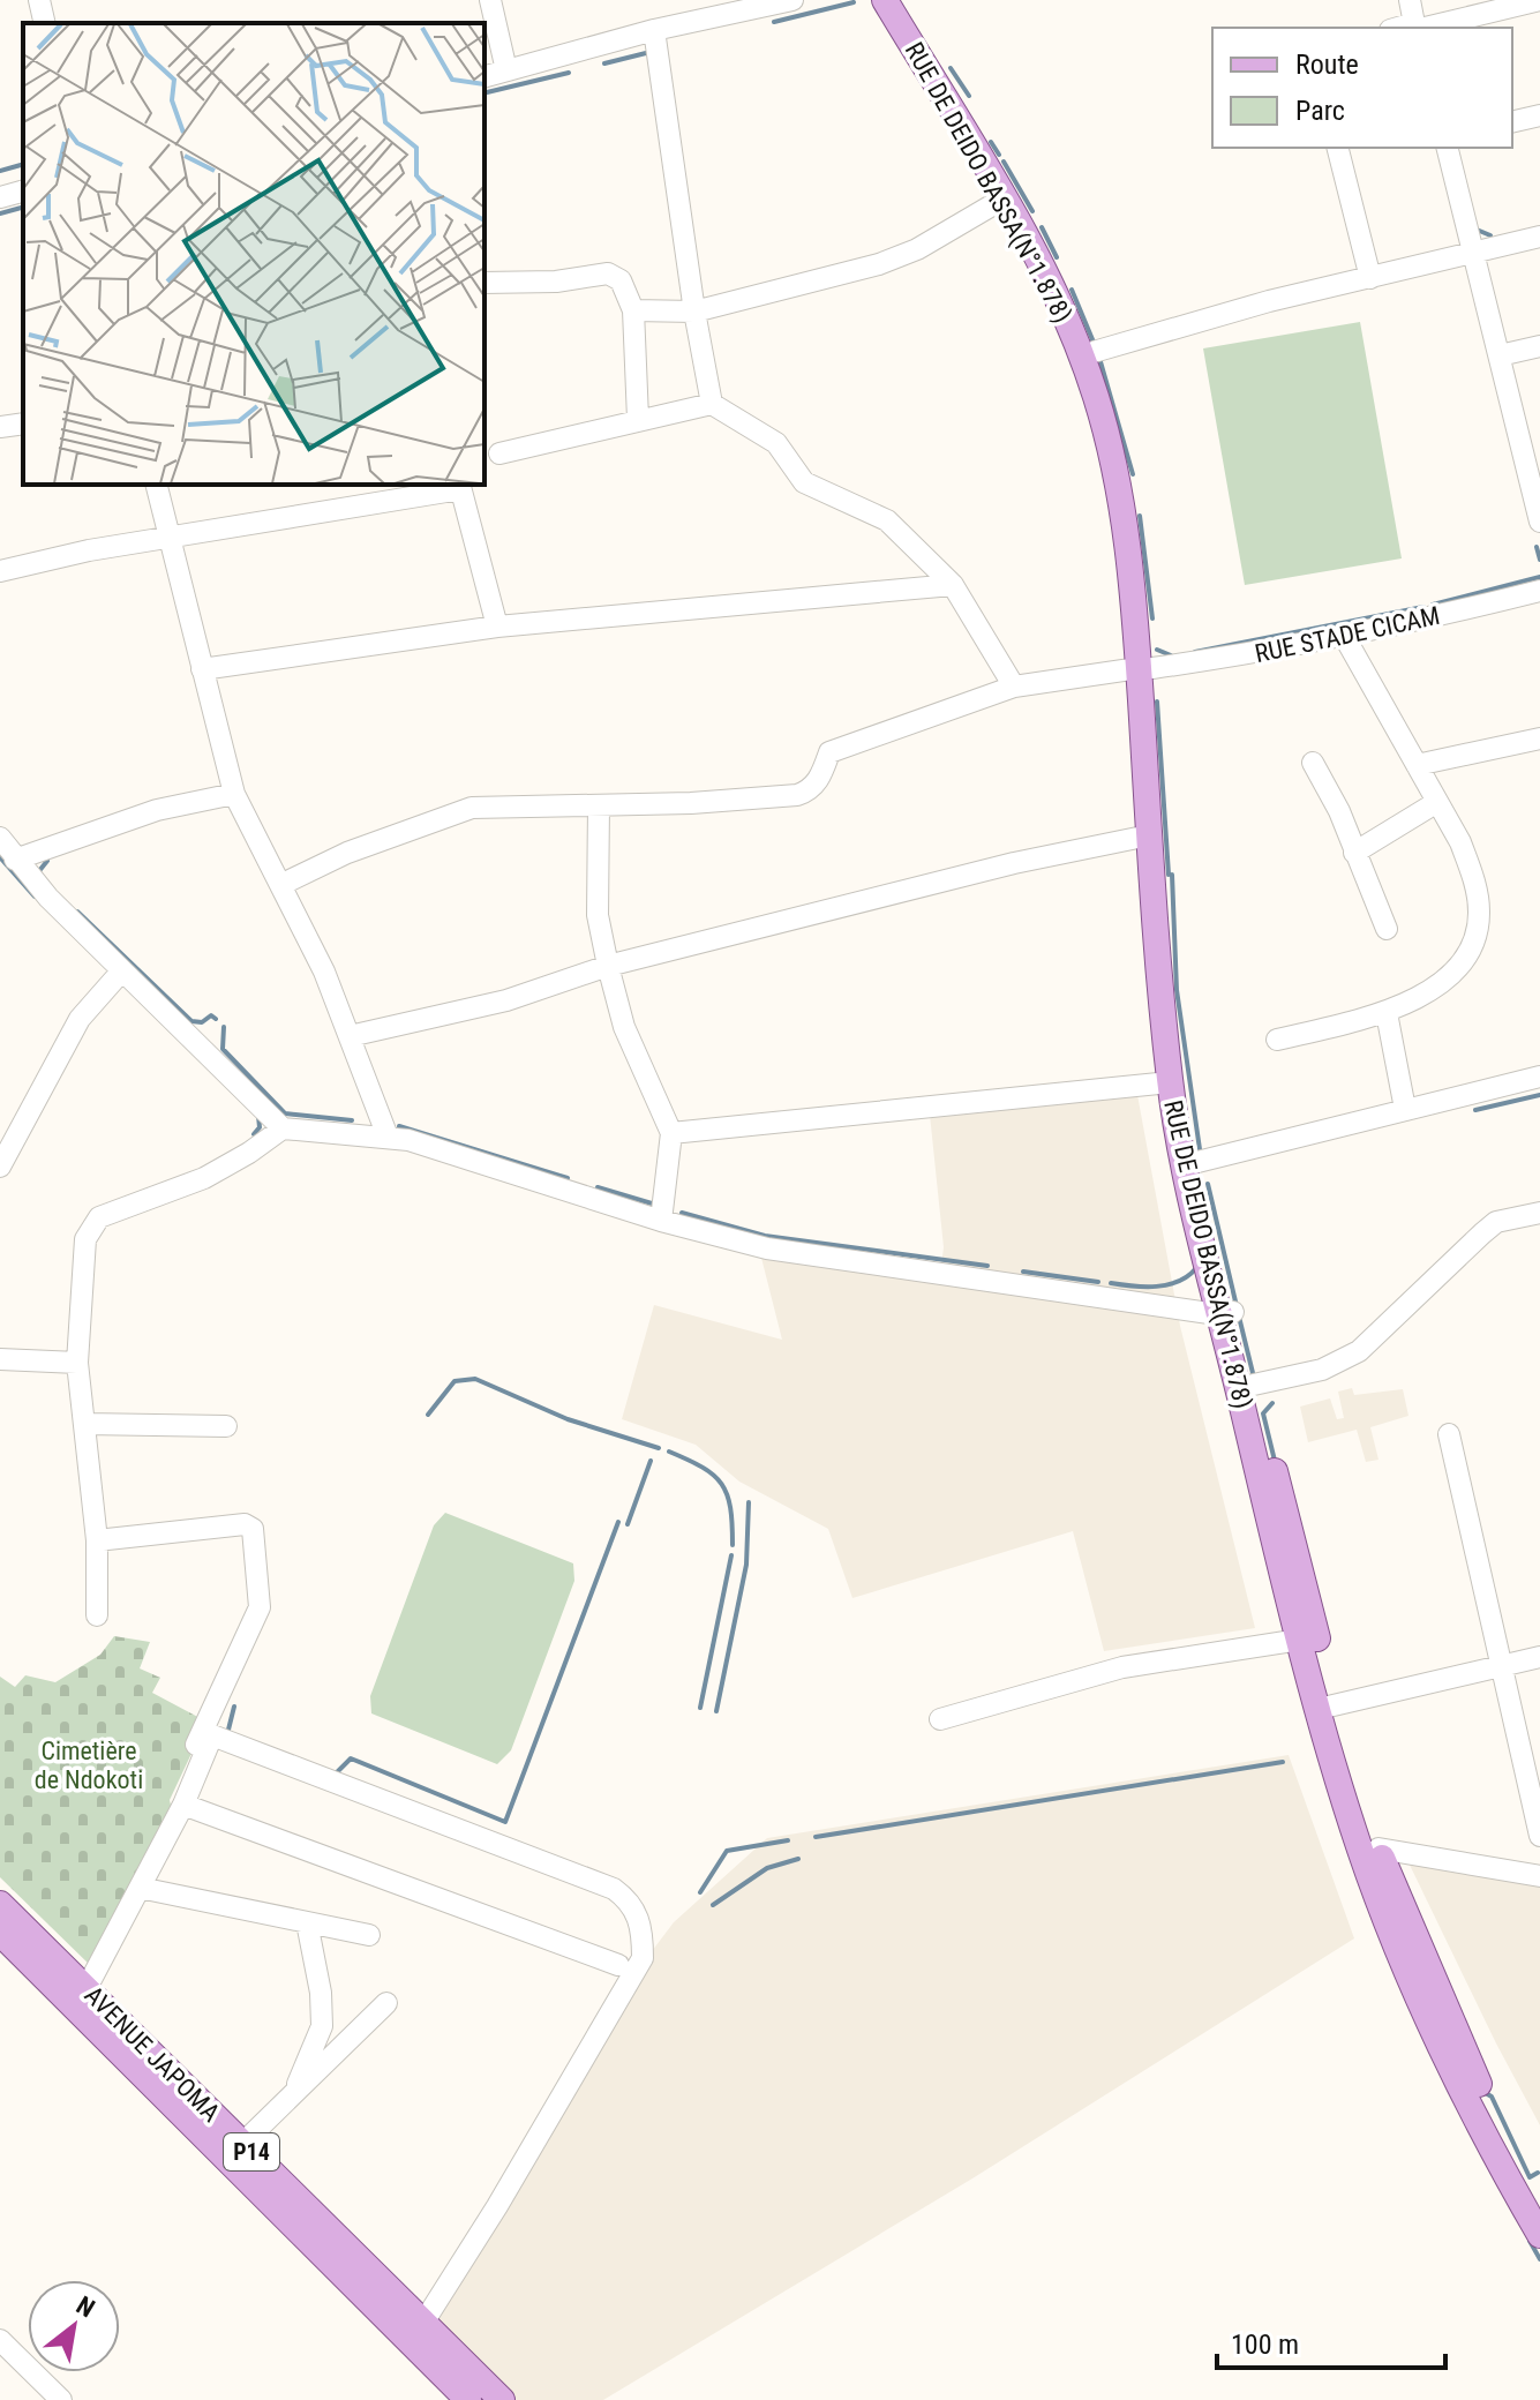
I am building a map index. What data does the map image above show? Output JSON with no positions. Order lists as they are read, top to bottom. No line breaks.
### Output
{"streets":{"main road":["RUE DE DEIDO BASSA(N°1.878)","AVENUE JAPOMA","P14"],"street":["RUE STADE CICAM"]},"crossings":[["RUE DE DEIDO BASSA(N°1.878)","RUE STADE CICAM"]],"parks":["Cimetière de Ndokoti"],"legend":["Route","Parc"],"scale_bar":"100 m","north":"top right"}
